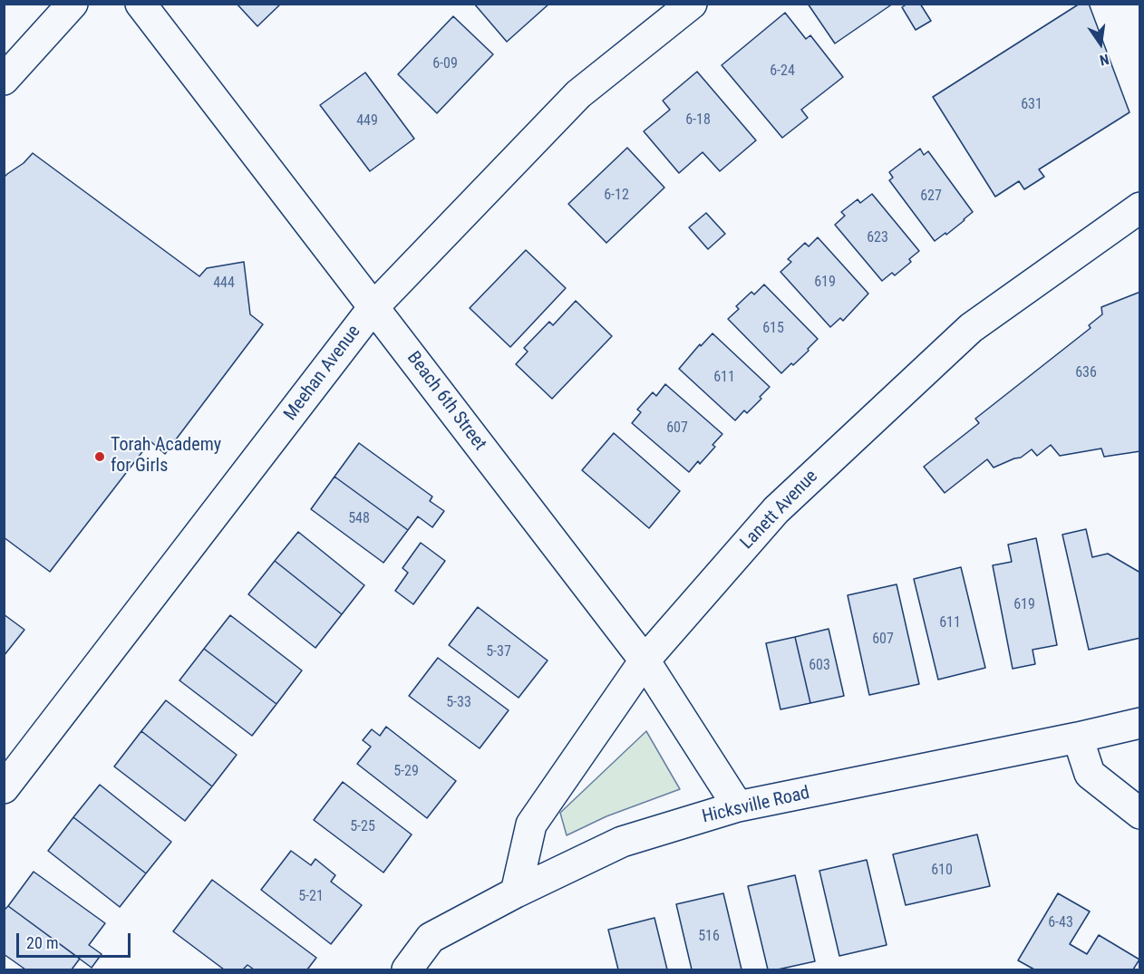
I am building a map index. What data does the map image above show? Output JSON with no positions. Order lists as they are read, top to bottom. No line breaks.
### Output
{"streets":{"street":["Meehan Avenue","Beach 6th Street","Lanett Avenue","Hicksville Road"]},"crossings":[["Meehan Avenue","Beach 6th Street"],["Beach 6th Street","Lanett Avenue"],["Beach 6th Street","Hicksville Road"],["Lanett Avenue","Hicksville Road"]],"places":["Torah Academy for Girls"],"house_numbers":["6-09","6-24","631","6-18","449","6-12","627","623","619","444","615","636","611","607","548","619","611","607","5-37","603","5-33","5-29","5-25","610","5-21","6-43","516"],"scale_bar":"20 m","north":"bottom"}
